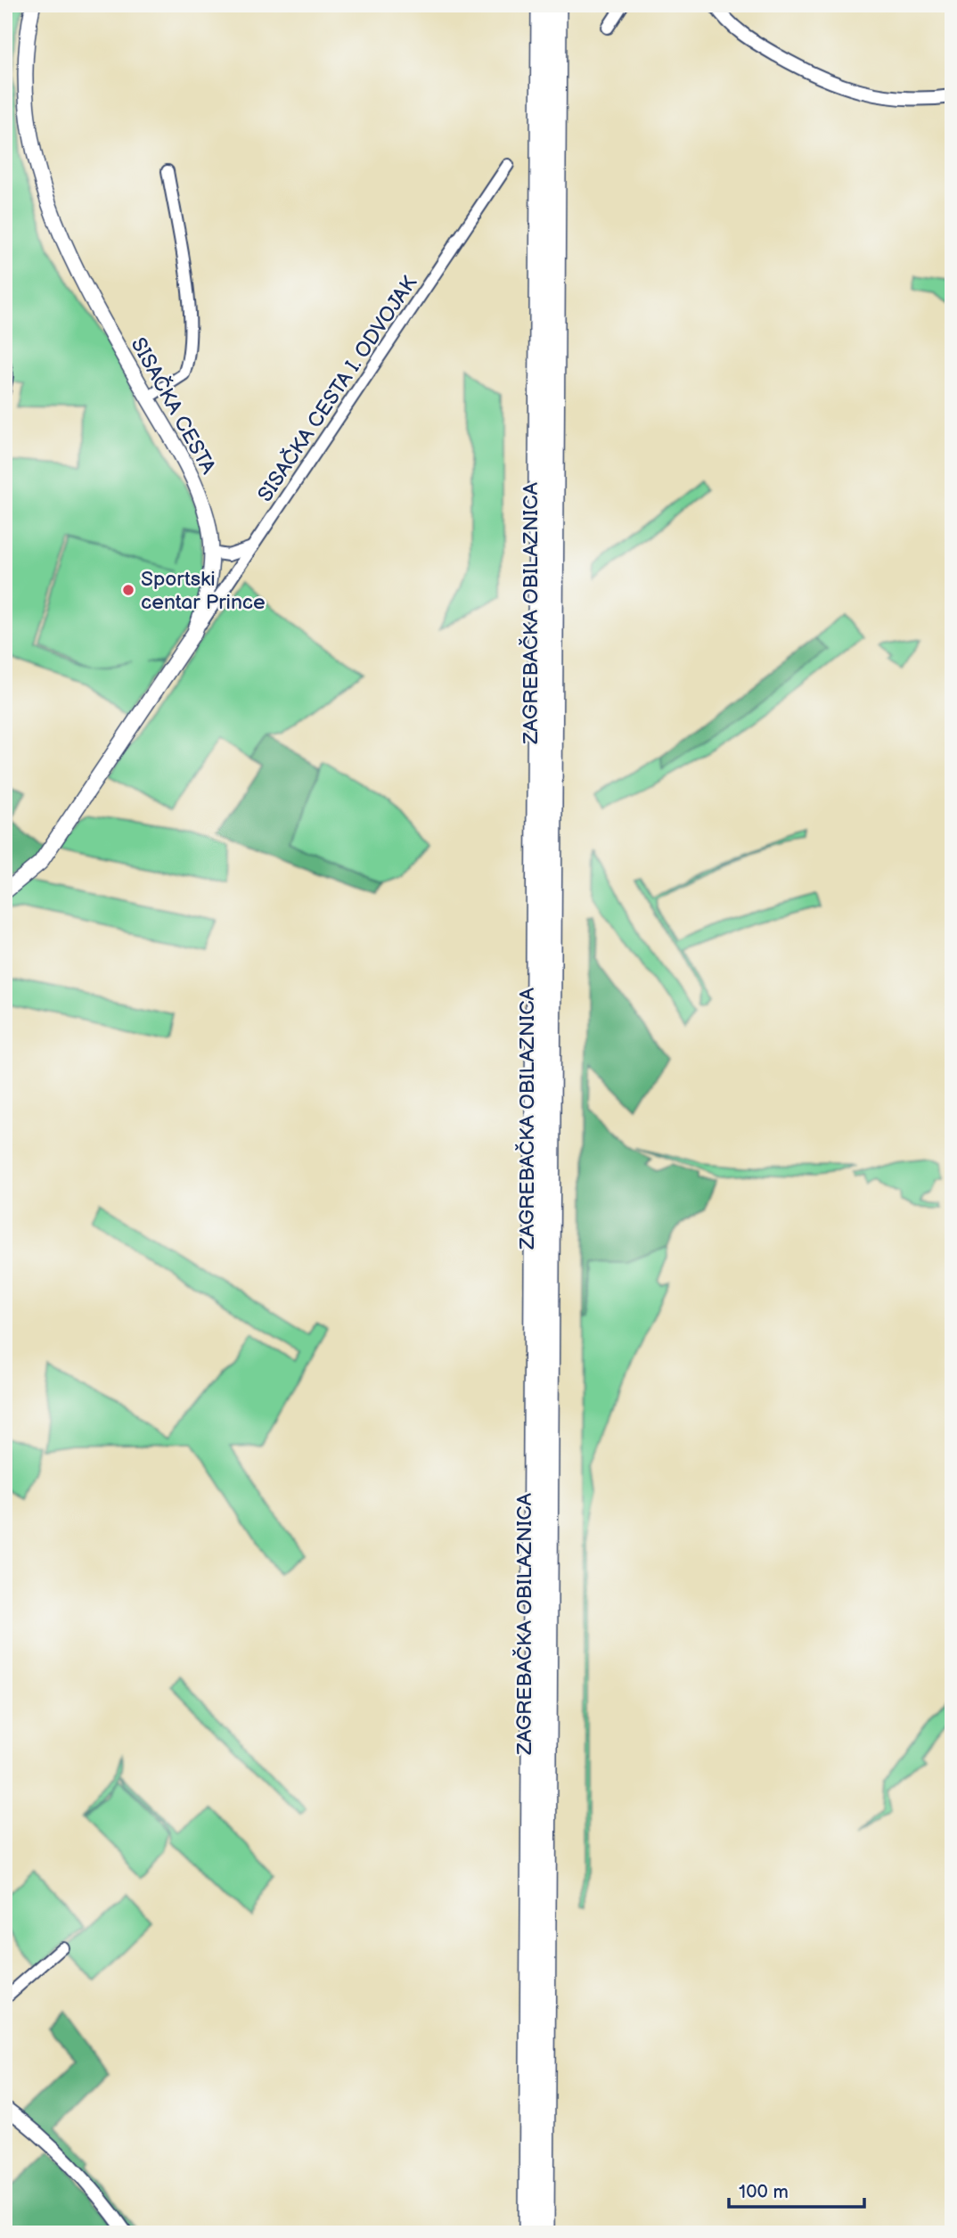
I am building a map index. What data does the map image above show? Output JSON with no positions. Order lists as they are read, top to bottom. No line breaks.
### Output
{"streets":{"highway":["ZAGREBAČKA OBILAZNICA"],"main road":["SISAČKA CESTA"],"street":["SISAČKA CESTA I. ODVOJAK"]},"crossings":[["SISAČKA CESTA I. ODVOJAK","SISAČKA CESTA"]],"places":["Sportski centar Prince"],"scale_bar":"100 m"}
